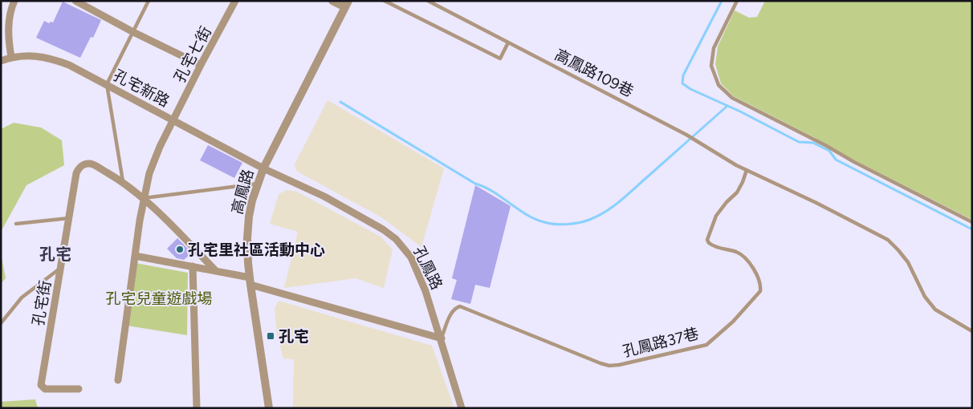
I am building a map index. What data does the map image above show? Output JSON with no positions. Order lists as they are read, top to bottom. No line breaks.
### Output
{"streets":{"street":["孔宅七街","孔宅新路","高鳳路","孔鳳路","孔宅街"],"lane":["高鳳路109巷","孔鳳路37巷"]},"crossings":[["孔宅七街","孔宅新路"],["高鳳路109巷","孔鳳路37巷"],["孔宅新路","高鳳路"],["孔宅新路","孔鳳路"],["高鳳路","孔鳳路"],["孔鳳路","孔鳳路37巷"]],"districts":["孔宅"],"parks":["孔宅兒童遊戲場"],"places":{"other":["孔宅里社區活動中心"],"transit":["孔宅"]}}
